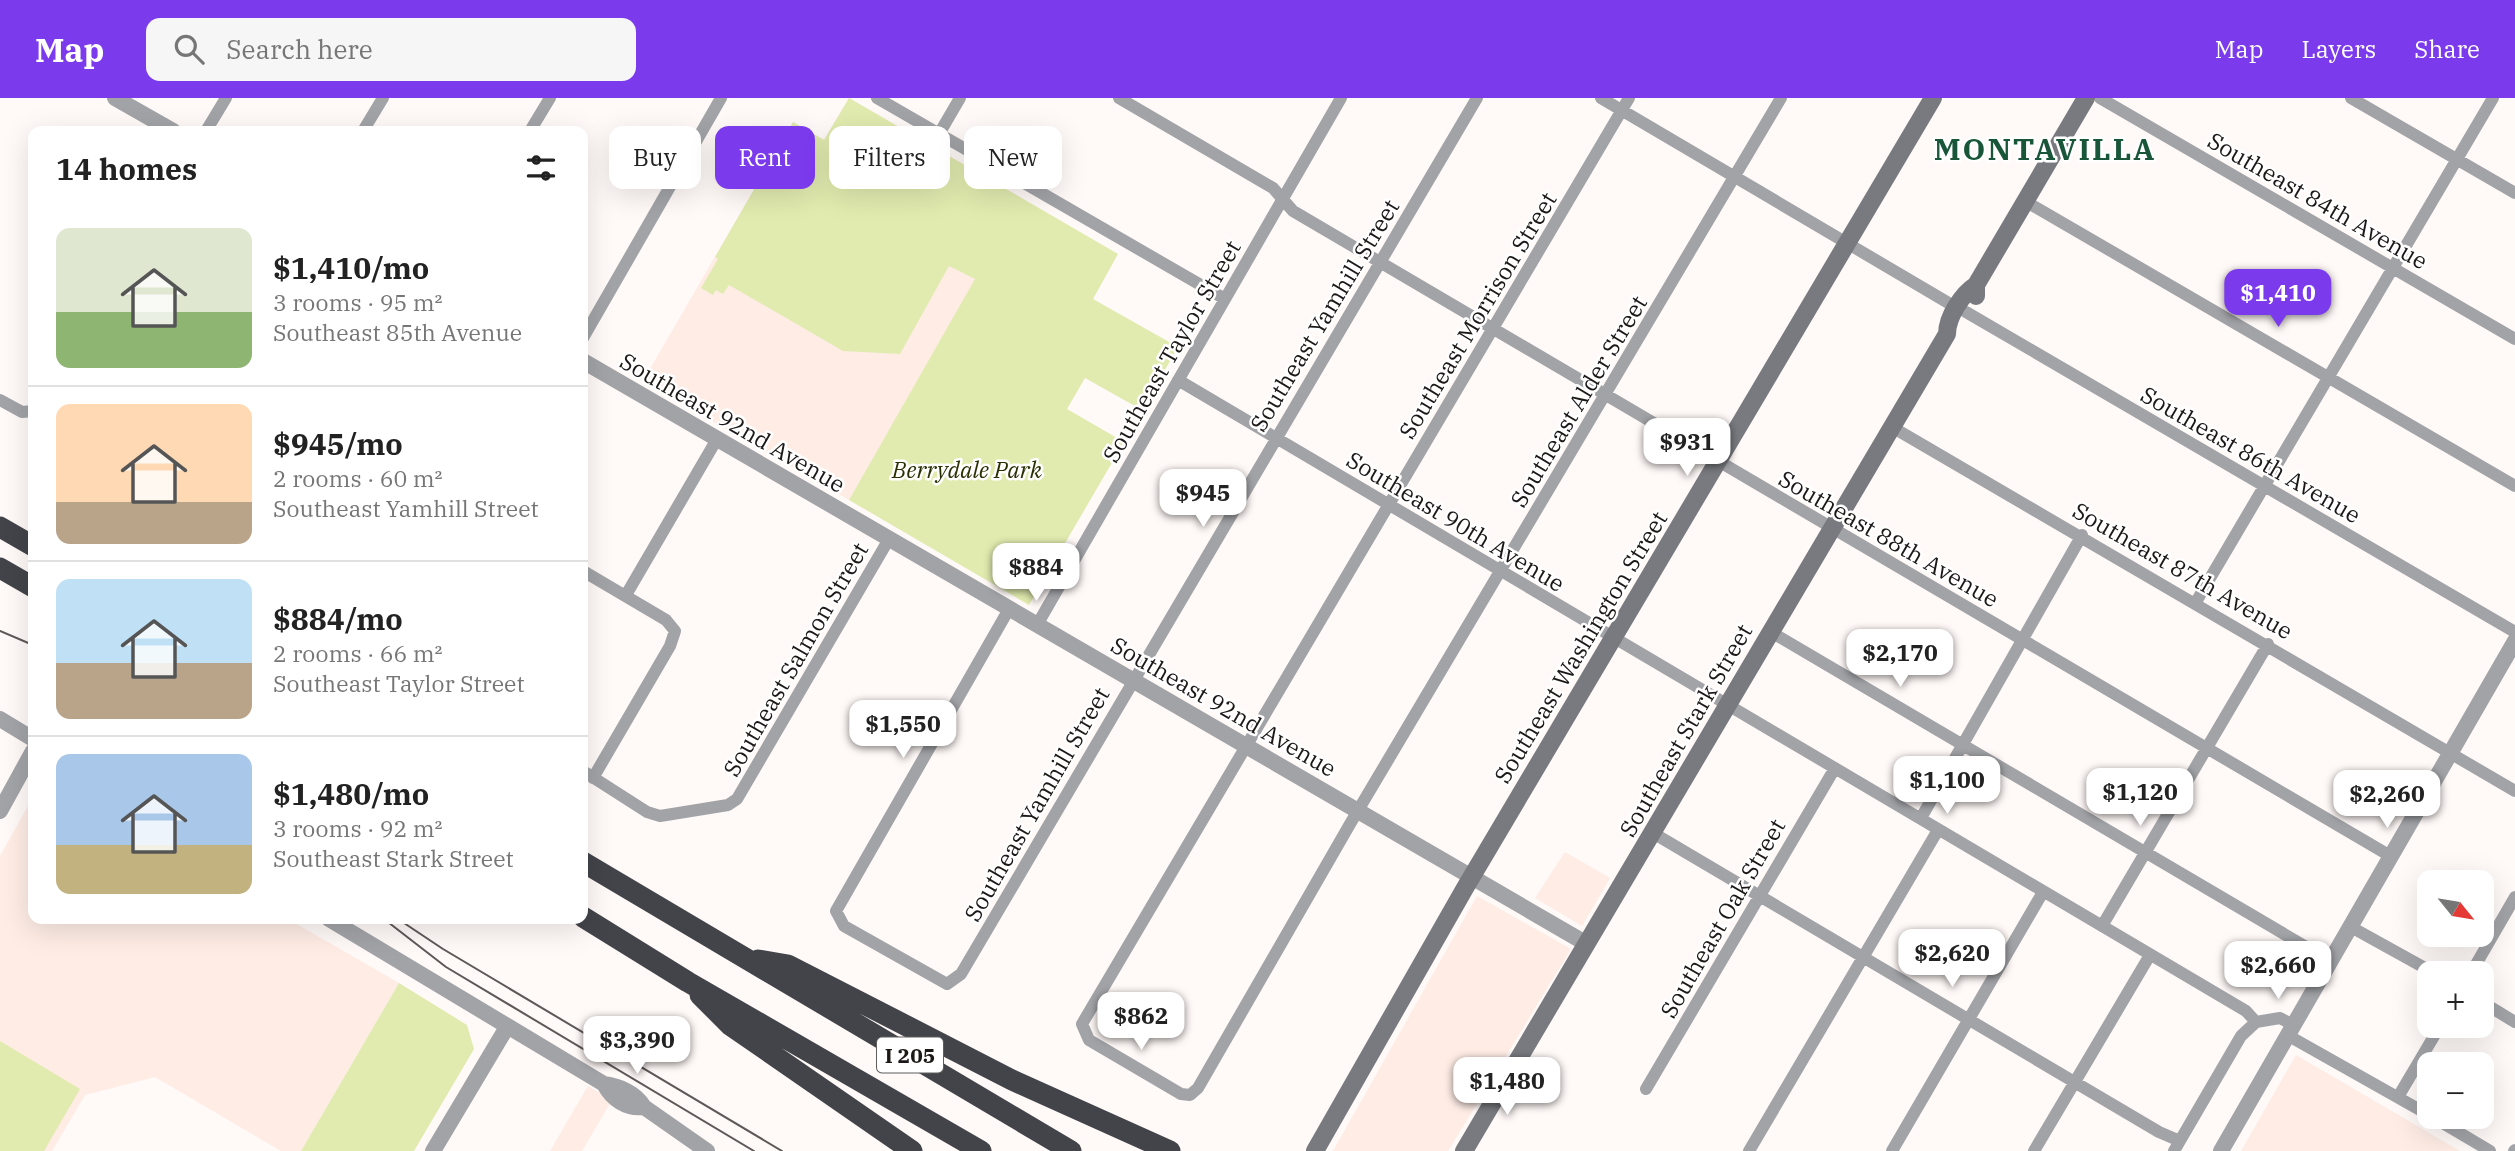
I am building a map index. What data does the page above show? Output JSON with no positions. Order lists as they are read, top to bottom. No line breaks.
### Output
{"streets":{"highway":["I 205"],"main road":["Southeast Washington Street","Southeast Stark Street"],"street":["Southeast 84th Avenue","Southeast Yamhill Street","Southeast Morrison Street","Southeast Taylor Street","Southeast Alder Street","Southeast 92nd Avenue","Southeast 86th Avenue","Southeast 90th Avenue","Southeast 88th Avenue","Southeast 87th Avenue","Southeast Salmon Street","Southeast Oak Street"]},"crossings":[["Southeast Yamhill Street","Southeast 92nd Avenue"],["Southeast Yamhill Street","Southeast 90th Avenue"],["Southeast Yamhill Street","Southeast 88th Avenue"],["Southeast Morrison Street","Southeast Alder Street"],["Southeast Morrison Street","Southeast 92nd Avenue"],["Southeast Morrison Street","Southeast 86th Avenue"],["Southeast Morrison Street","Southeast 90th Avenue"],["Southeast Morrison Street","Southeast 88th Avenue"],["Southeast Taylor Street","Southeast 92nd Avenue"],["Southeast Taylor Street","Southeast 90th Avenue"],["Southeast Taylor Street","Southeast 88th Avenue"],["Southeast Alder Street","Southeast 92nd Avenue"],["Southeast Alder Street","Southeast 86th Avenue"],["Southeast Alder Street","Southeast 90th Avenue"],["Southeast Alder Street","Southeast 88th Avenue"],["Southeast 92nd Avenue","Southeast Washington Street"],["Southeast 92nd Avenue","Southeast Salmon Street"],["Southeast 92nd Avenue","Southeast Stark Street"],["Southeast 86th Avenue","Southeast Washington Street"],["Southeast 86th Avenue","Southeast Stark Street"],["Southeast 90th Avenue","Southeast Washington Street"],["Southeast 90th Avenue","Southeast Stark Street"],["Southeast 90th Avenue","Southeast Oak Street"],["Southeast 88th Avenue","Southeast Washington Street"],["Southeast 88th Avenue","Southeast Stark Street"],["Southeast 87th Avenue","Southeast Stark Street"]],"districts":["MONTAVILLA"],"parks":["Berrydale Park"],"north":"bottom right","page":{"header":"Map","search":"Search here","nav":["Map","Layers","Share"],"chip":["Buy","Rent","Filters","New"],"heading":"14 homes","list":[{"name":"$1,410/mo","note":"3 rooms · 95 m² · Southeast 85th Avenue"},{"name":"$945/mo","note":"2 rooms · 60 m² · Southeast Yamhill Street"},{"name":"$884/mo","note":"2 rooms · 66 m² · Southeast Taylor Street"},{"name":"$1,480/mo","note":"3 rooms · 92 m² · Southeast Stark Street"}],"price":["$1,410","$931","$945","$884","$2,170","$1,550","$1,100","$1,120","$2,260","$2,620","$2,660","$862","$3,390","$1,480"],"map_buttons":["+","−"]}}
